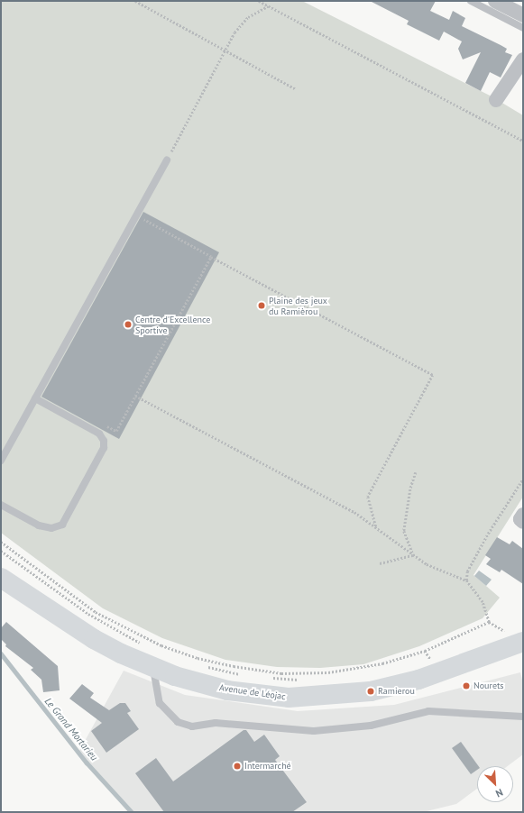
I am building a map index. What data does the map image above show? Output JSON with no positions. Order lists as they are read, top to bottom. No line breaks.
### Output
{"streets":{"main road":["Avenue de Léojac"]},"water":["Le Grand Mortarieu"],"places":["Plaine des jeux du Ramièrou","Centre d'Excellence Sportive","Nourets","Ramierou","Intermarché"],"north":"bottom right"}
